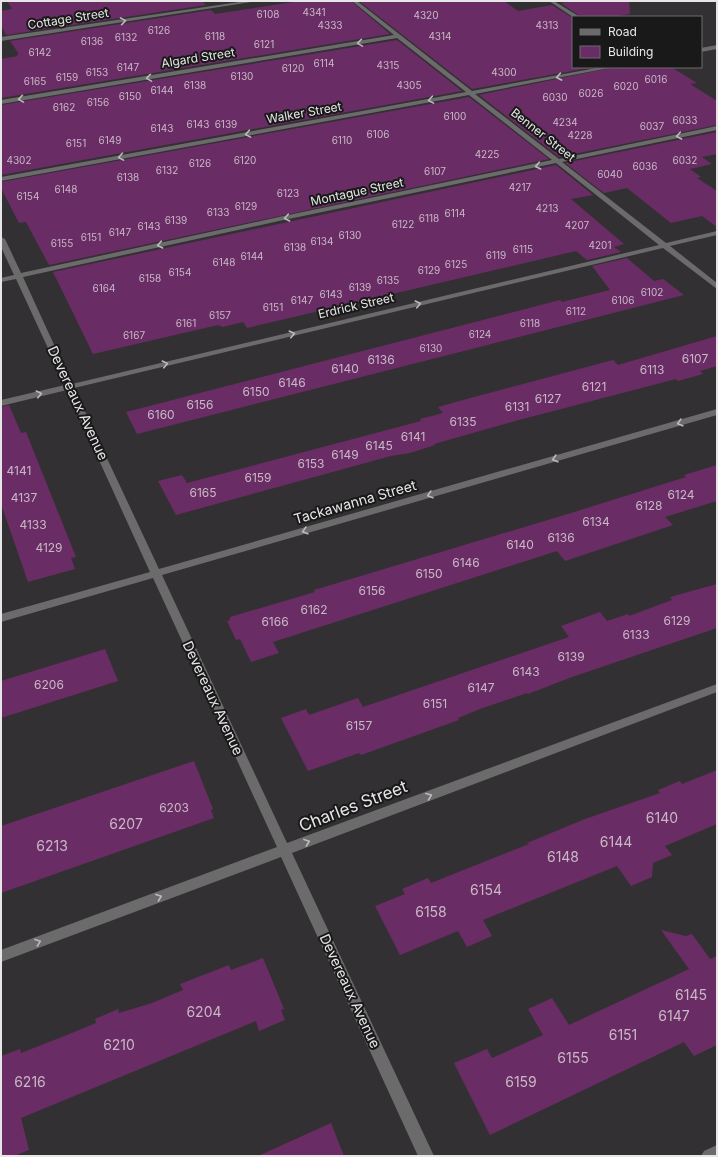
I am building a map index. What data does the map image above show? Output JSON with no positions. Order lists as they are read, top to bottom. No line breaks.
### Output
{"streets":{"street":["Cottage Street","Algard Street","Walker Street","Benner Street","Montague Street","Erdrick Street","Devereaux Avenue","Tackawanna Street","Charles Street"]},"crossings":[["Algard Street","Benner Street"],["Walker Street","Benner Street"],["Benner Street","Montague Street"],["Benner Street","Erdrick Street"],["Montague Street","Devereaux Avenue"],["Erdrick Street","Devereaux Avenue"],["Devereaux Avenue","Tackawanna Street"],["Devereaux Avenue","Charles Street"]],"one_way":["Cottage Street","Algard Street","Walker Street","Montague Street","Erdrick Street","Tackawanna Street","Charles Street"],"house_numbers":["4341","6108","4320","4333","4313","6126","6118","4314","6132","6136","6121","6142","6114","4315","6147","6120","6153","4300","6130","6159","6016","6165","6138","4305","6020","6144","6026","6150","6030","6156","6162","6100","6033","4234","6143","6139","6037","6143","6106","4228","6149","6110","6151","4225","4302","6120","6032","6126","6036","6132","6107","6040","6138","4217","6148","6123","6154","6129","4213","6133","6114","6118","6139","6122","4207","6143","6147","6130","6151","6134","6155","4201","6138","6115","6119","6144","6148","6125","6129","6154","6158","6135","6139","6164","6102","6143","6147","6106","6151","6112","6157","6161","6118","6124","6167","6130","6107","6136","6140","6113","6146","6121","6150","6127","6156","6131","6160","6135","6141","6145","6149","6153","4141","6159","6165","6124","4137","6128","6134","4133","6136","6140","4129","6146","6150","6156","6162","6129","6166","6133","6139","6143","6206","6147","6151","6157","6203","6140","6207","6144","6213","6148","6154","6158","6145","6204","6147","6151","6210","6155","6216","6159"],"legend":["Road","Building"]}
